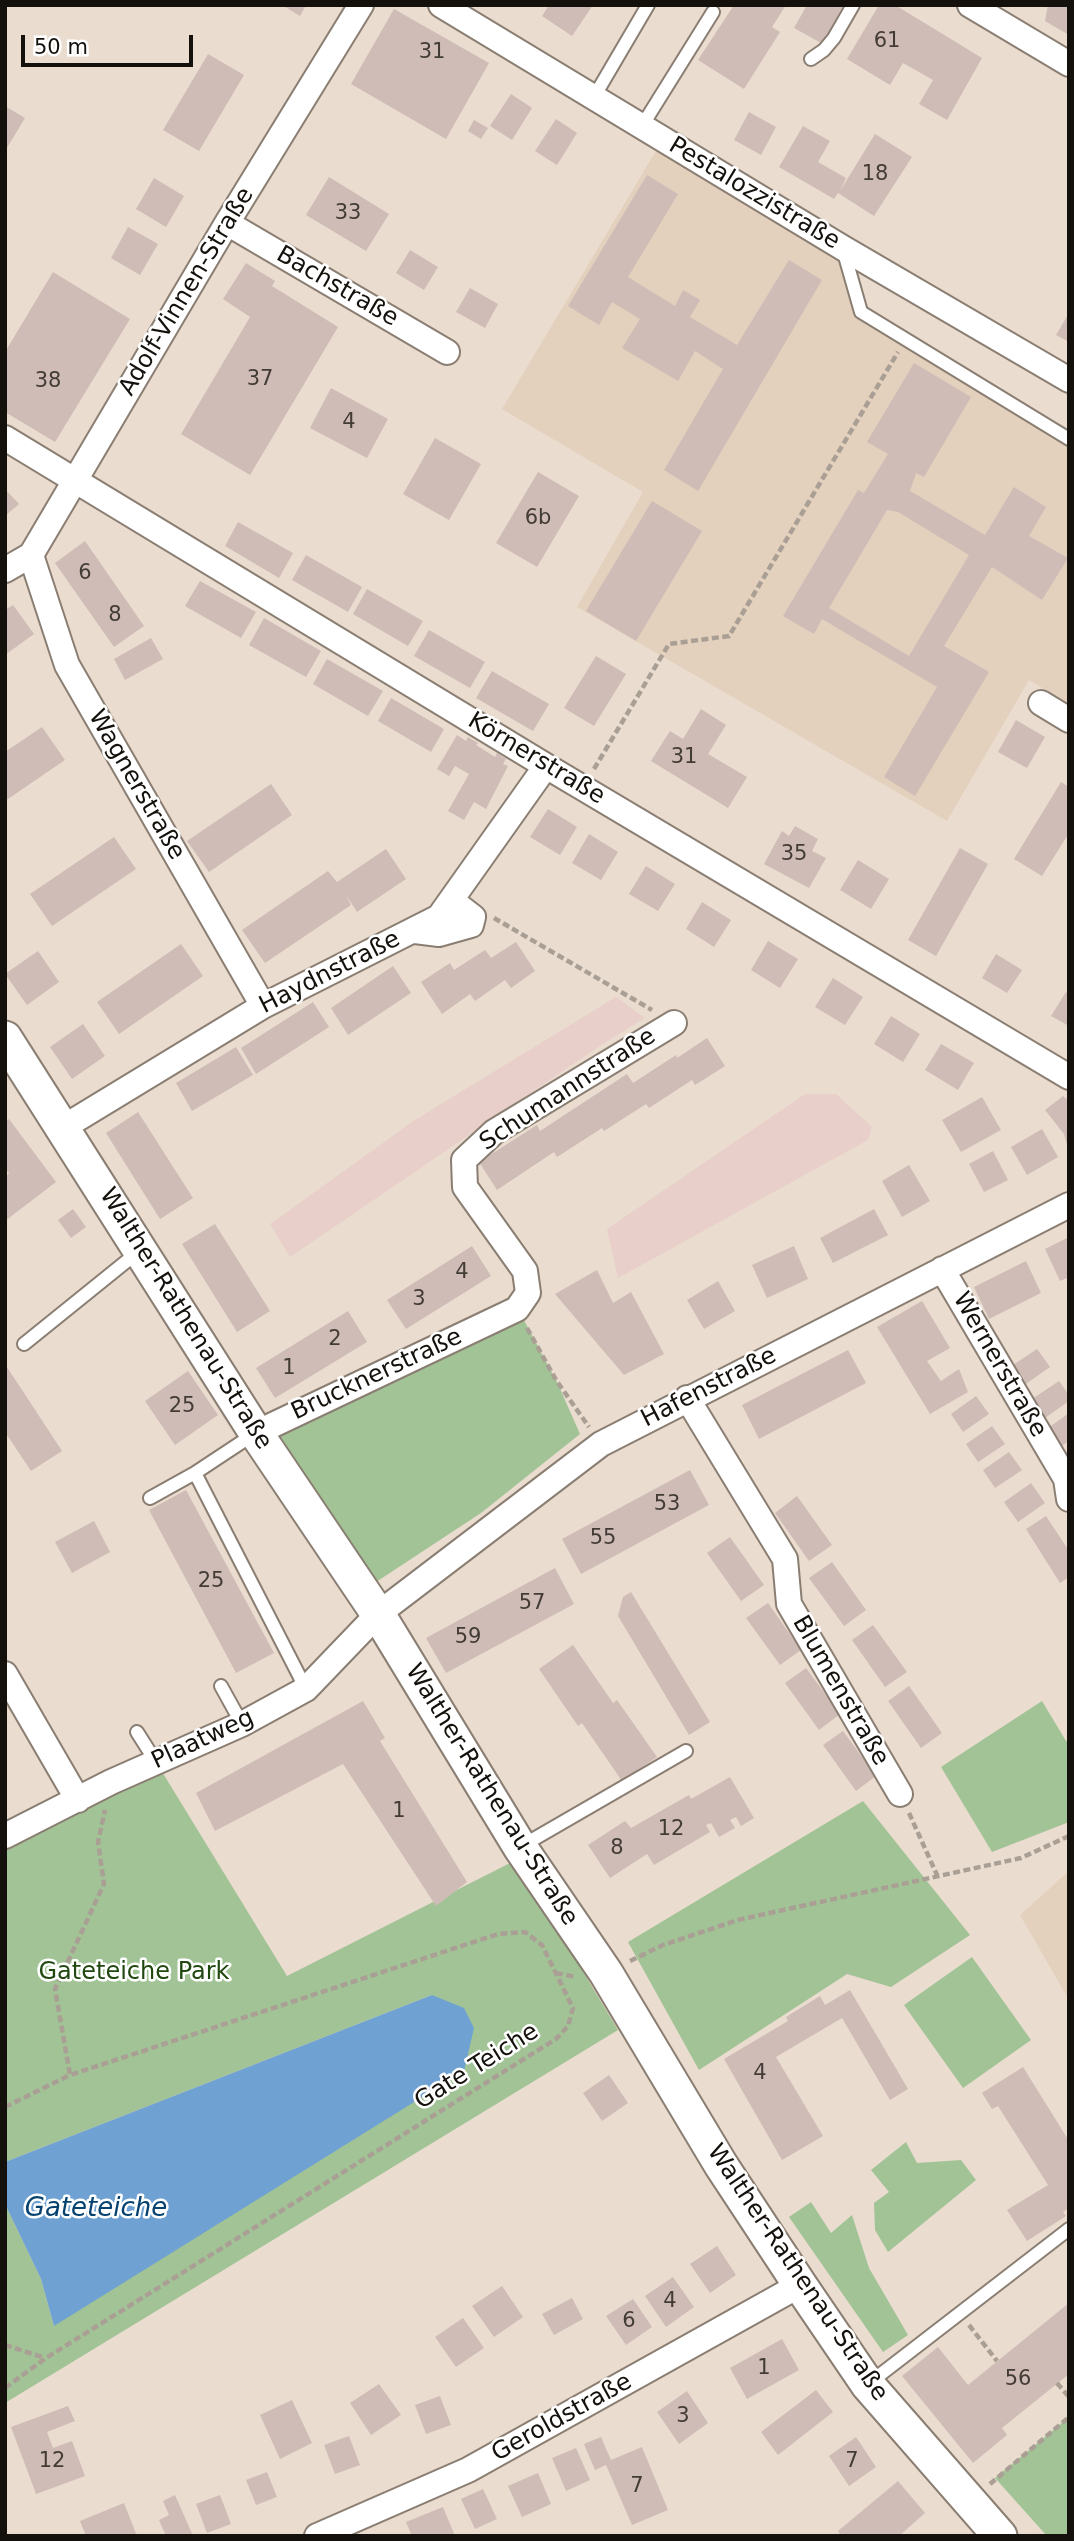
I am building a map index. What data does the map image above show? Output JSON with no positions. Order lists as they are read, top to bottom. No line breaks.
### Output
{"streets":{"street":["Pestalozzistraße","Bachstraße","Adolf-Vinnen-Straße","Körnerstraße","Wagnerstraße","Haydnstraße","Schumannstraße","Walther-Rathenau-Straße","Wernerstraße","Brucknerstraße","Hafenstraße","Blumenstraße","Plaatweg","Geroldstraße"],"path":["Gate Teiche"]},"crossings":[["Bachstraße","Adolf-Vinnen-Straße"],["Adolf-Vinnen-Straße","Körnerstraße"],["Adolf-Vinnen-Straße","Wagnerstraße"],["Körnerstraße","Haydnstraße"],["Wagnerstraße","Haydnstraße"],["Haydnstraße","Walther-Rathenau-Straße"],["Schumannstraße","Brucknerstraße"],["Walther-Rathenau-Straße","Brucknerstraße"],["Walther-Rathenau-Straße","Hafenstraße"],["Walther-Rathenau-Straße","Plaatweg"],["Walther-Rathenau-Straße","Geroldstraße"],["Wernerstraße","Hafenstraße"],["Hafenstraße","Blumenstraße"],["Hafenstraße","Plaatweg"]],"water":["Gateteiche"],"parks":["Gateteiche Park"],"house_numbers":["61","31","18","33","37","38","4","6b","6","8","31","35","4","3","2","1","25","53","55","25","57","59","1","12","8","4","4","6","1","56","3","12","7","7"],"scale_bar":"50 m"}
